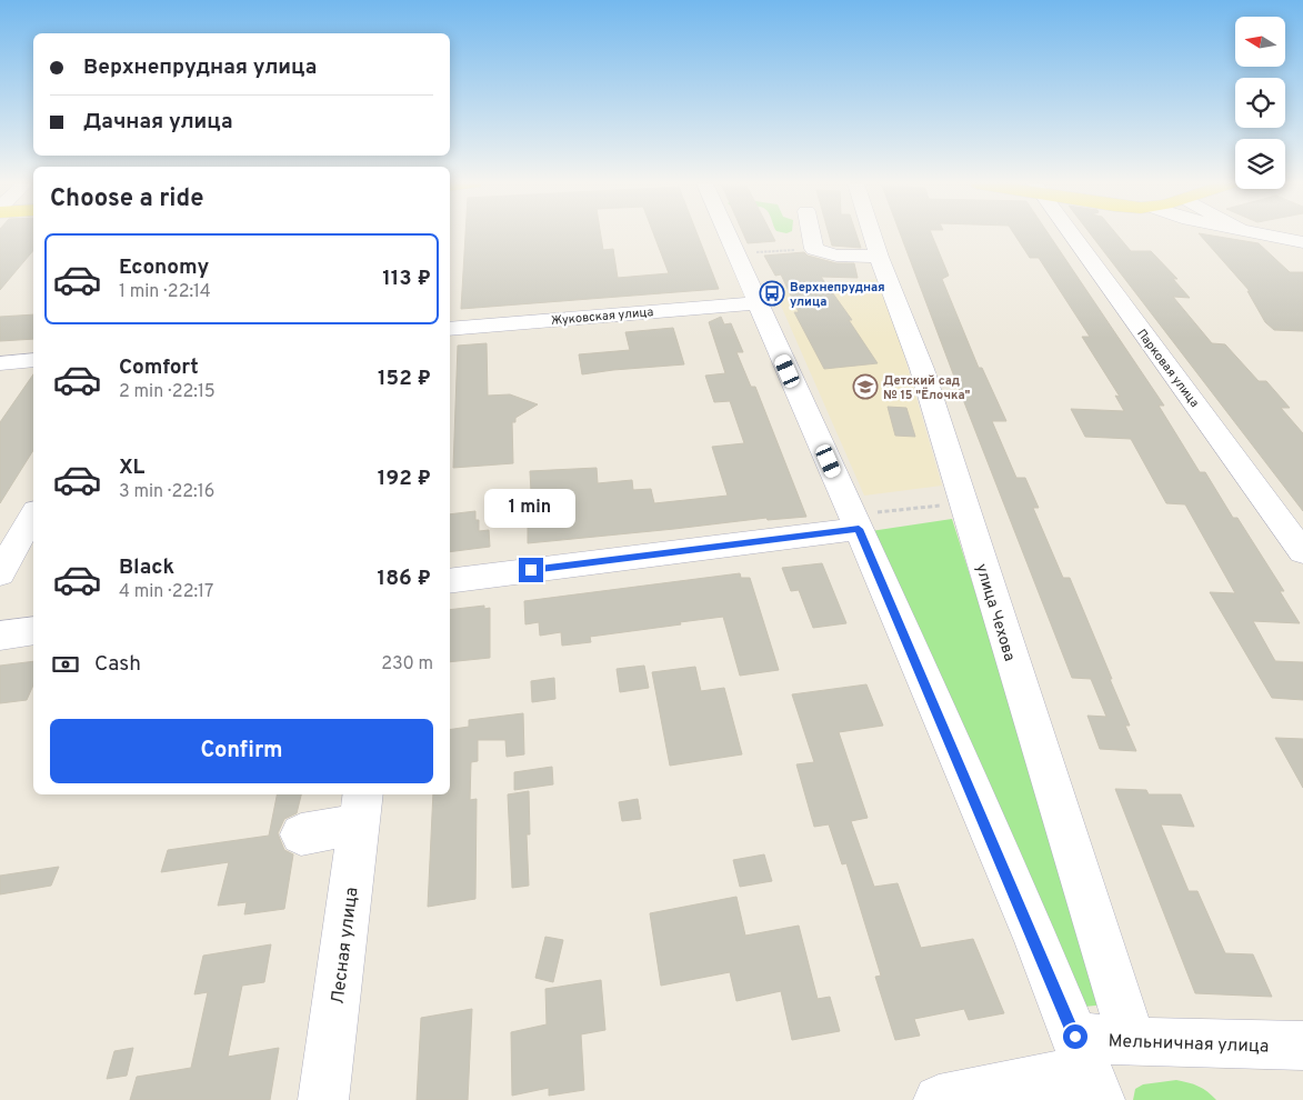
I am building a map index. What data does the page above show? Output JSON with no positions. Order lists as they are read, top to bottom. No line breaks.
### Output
{"streets":{"street":["Жуковская улица","Парковая улица","улица Чехова","Лесная улица","Мельничная улица"]},"crossings":[["улица Чехова","Мельничная улица"]],"places":{"bus stop":["Верхнепрудная улица"],"school or university":["Детский сад № 15 \"Ёлочка\""]},"north":"left","page":{"banner":["Верхнепрудная улица","Дачная улица"],"heading":"Choose a ride","list":[{"name":"Economy","note":"1 min · 22:14","value":"113 ₽"},{"name":"Comfort","note":"2 min · 22:15","value":"152 ₽"},{"name":"XL","note":"3 min · 22:16","value":"192 ₽"},{"name":"Black","note":"4 min · 22:17","value":"186 ₽"}],"bubble":"1 min","pay":["Cash","230 m"],"buttons":"Confirm"}}
